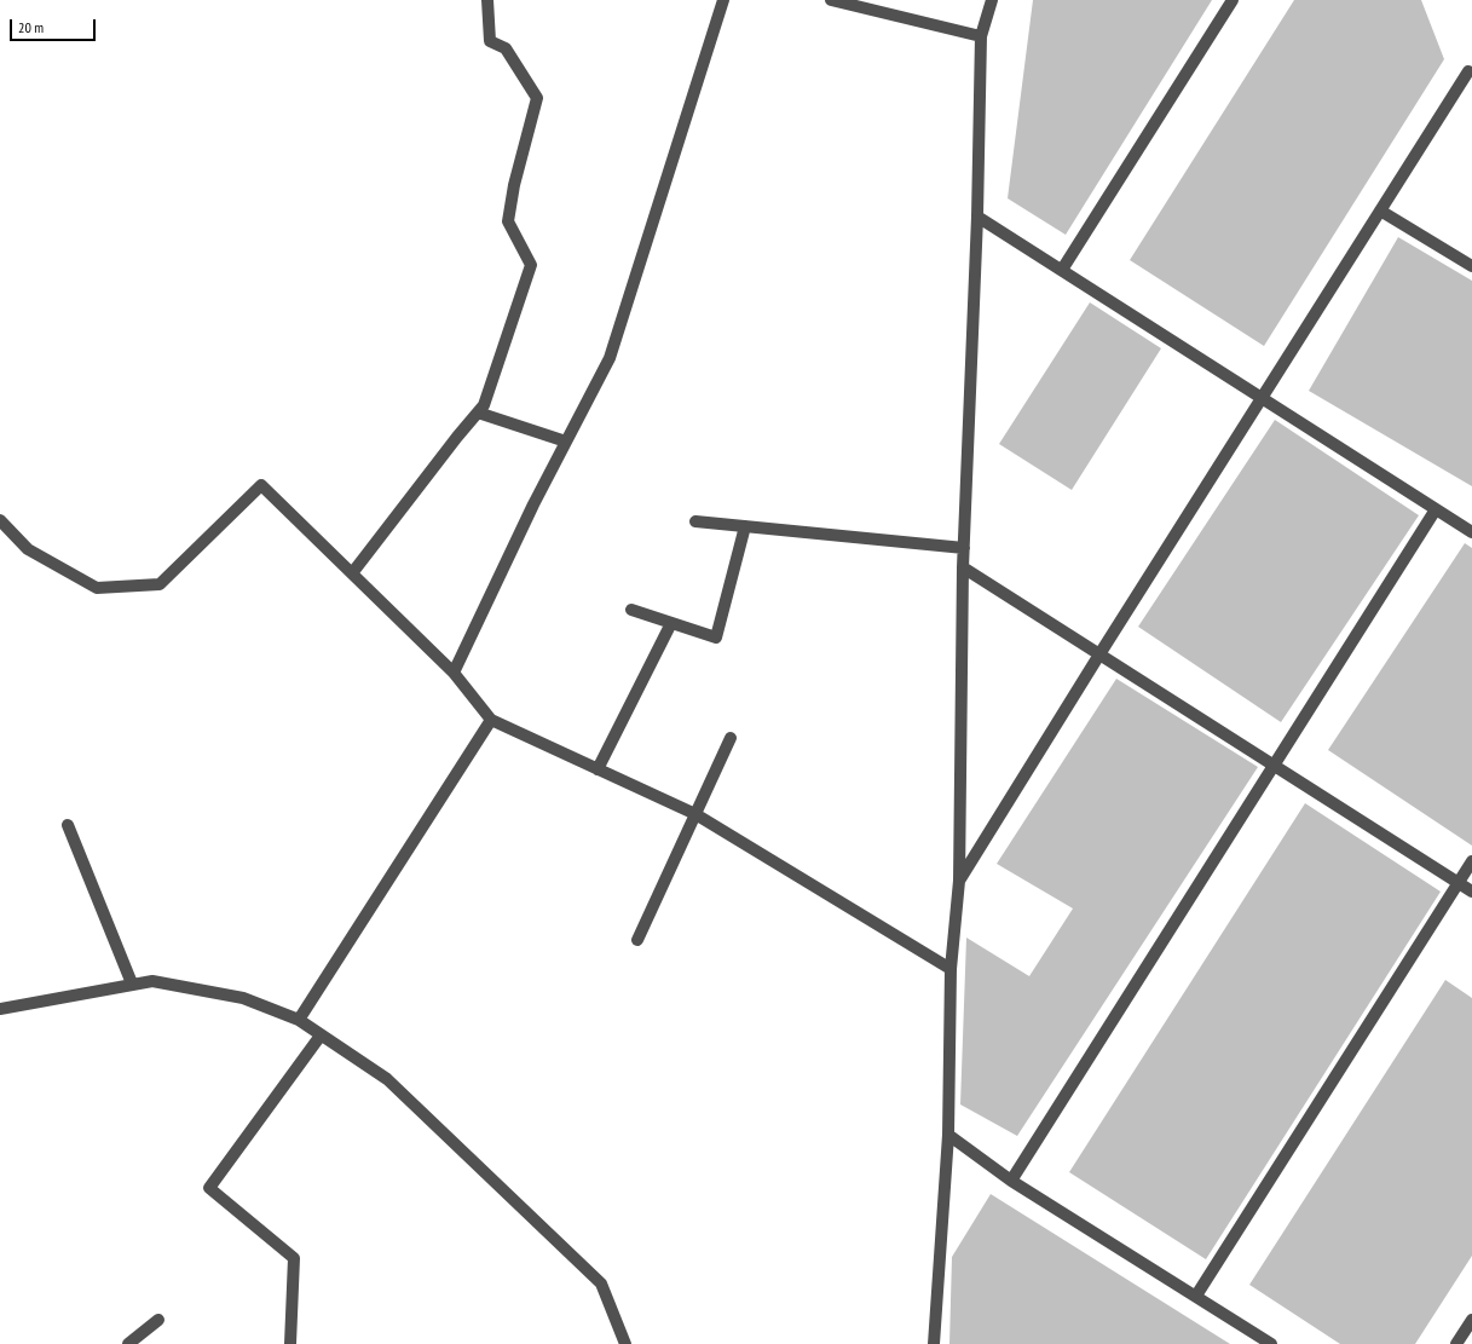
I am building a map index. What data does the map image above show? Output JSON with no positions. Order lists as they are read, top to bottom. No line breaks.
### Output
{"scale_bar":"20 m"}
